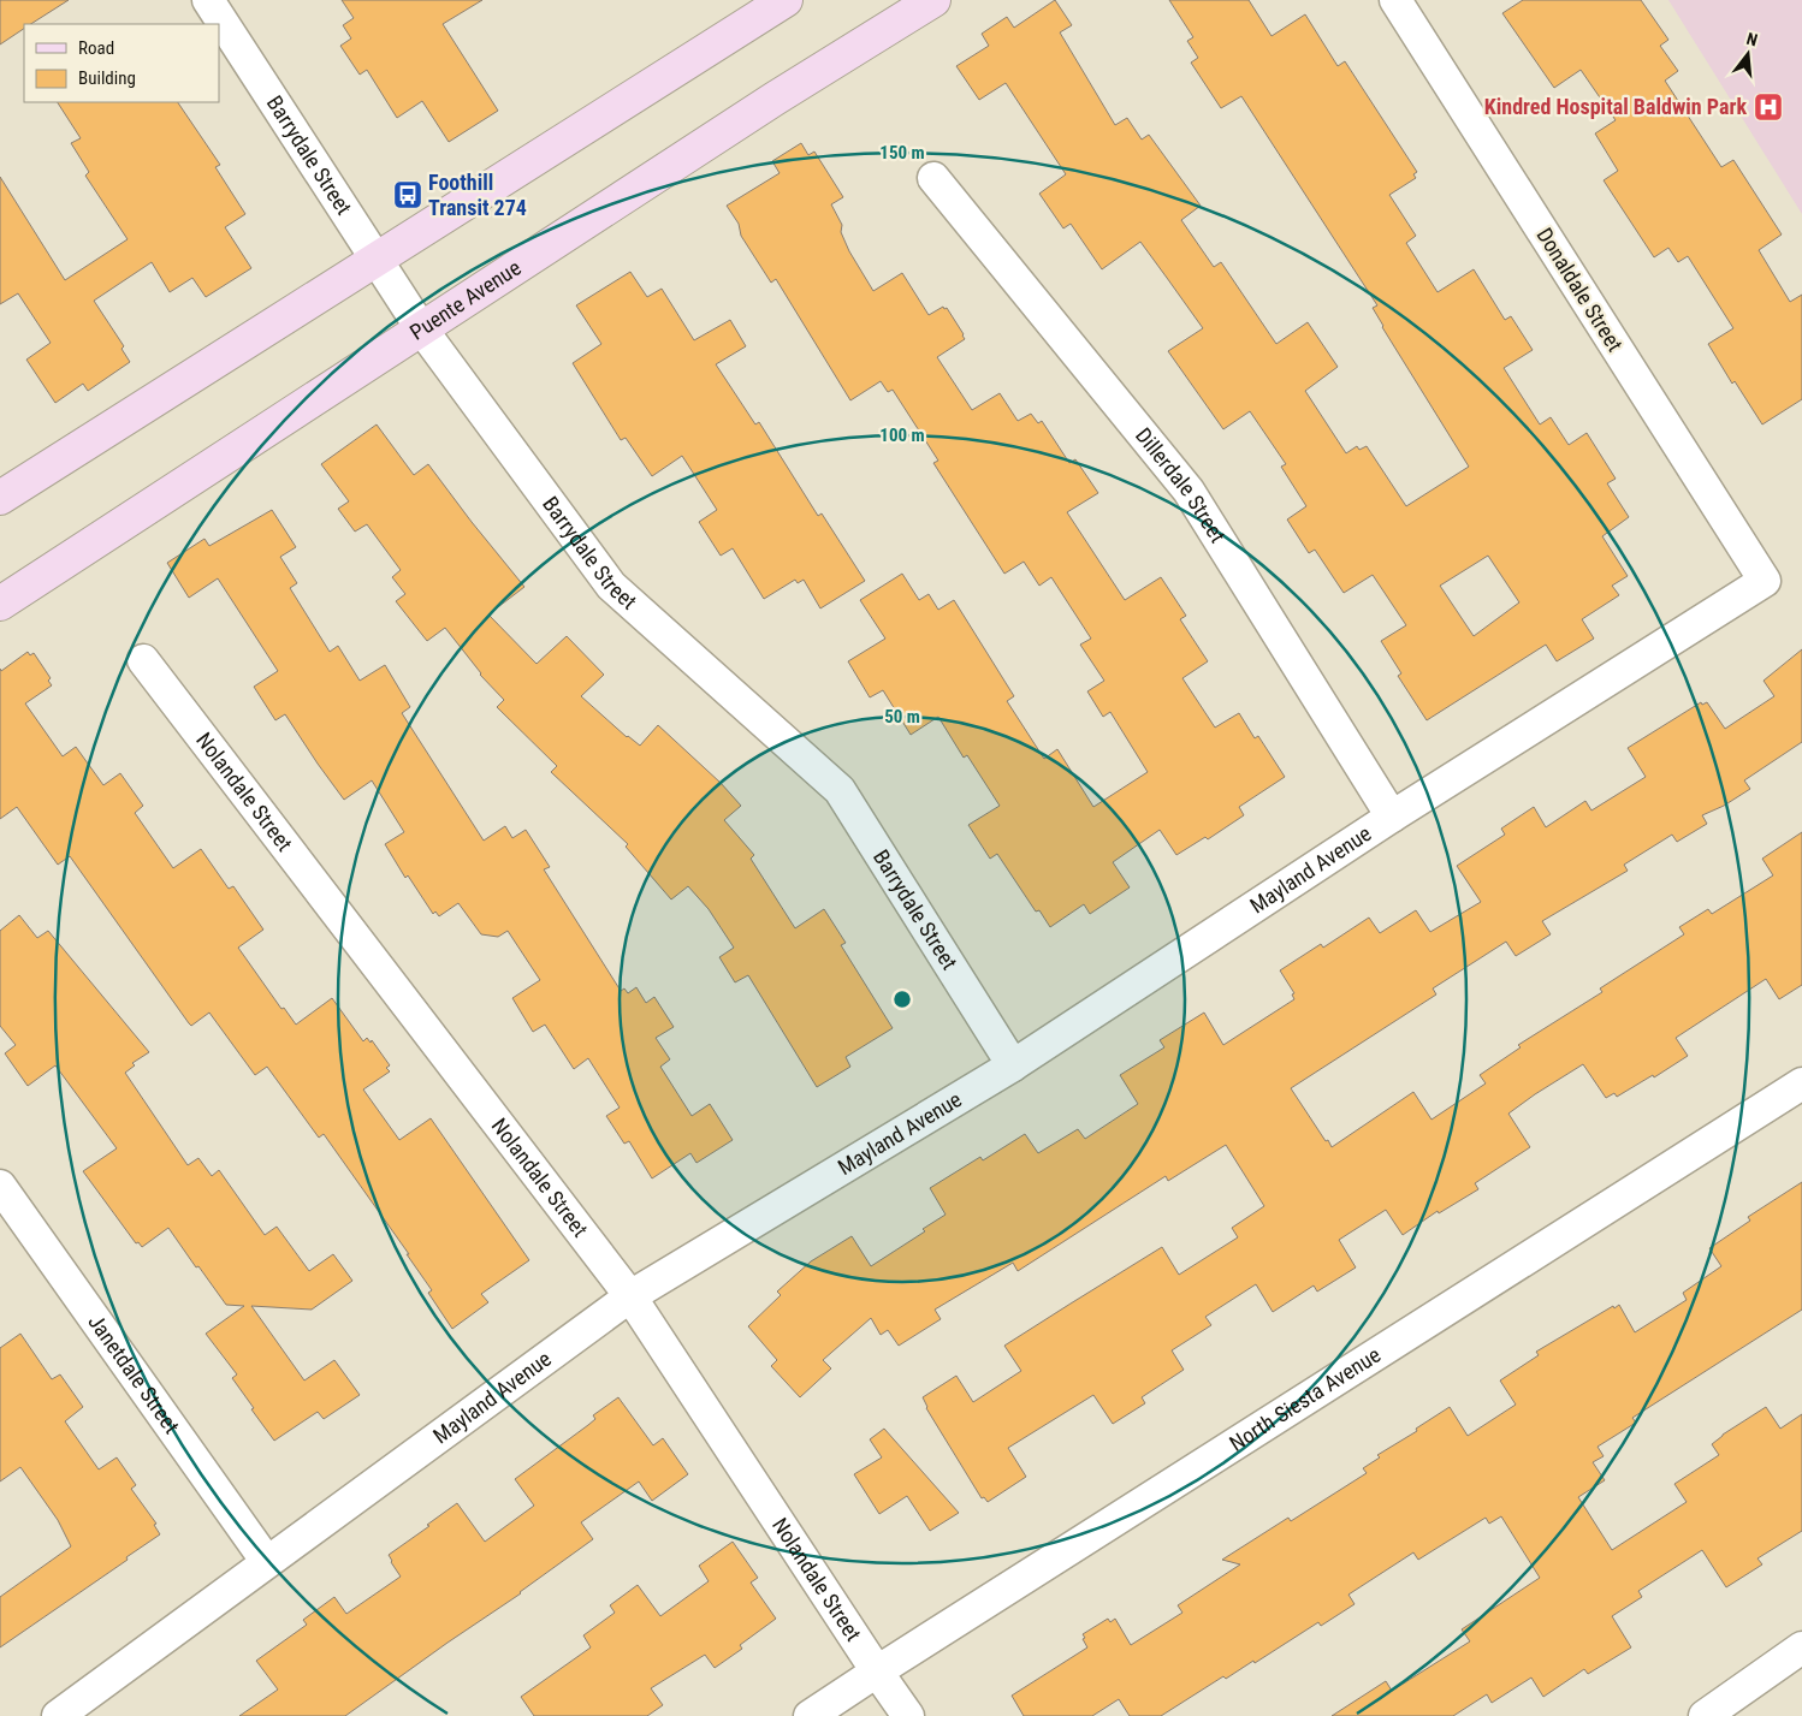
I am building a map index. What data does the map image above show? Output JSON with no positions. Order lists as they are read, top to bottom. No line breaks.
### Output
{"streets":{"main road":["Puente Avenue"],"street":["Barrydale Street","Donaldale Street","Dillerdale Street","Nolandale Street","Mayland Avenue","Janetdale Street","North Siesta Avenue"]},"crossings":[["Barrydale Street","Puente Avenue"],["Barrydale Street","Mayland Avenue"],["Donaldale Street","Mayland Avenue"],["Dillerdale Street","Mayland Avenue"],["Nolandale Street","Mayland Avenue"],["Nolandale Street","North Siesta Avenue"],["Mayland Avenue","Janetdale Street"]],"places":{"hospital":["Kindred Hospital Baldwin Park"],"bus stop":["Foothill Transit 274"]},"legend":["Road","Building"],"north":"top","rings":["150 m","100 m","50 m"]}
